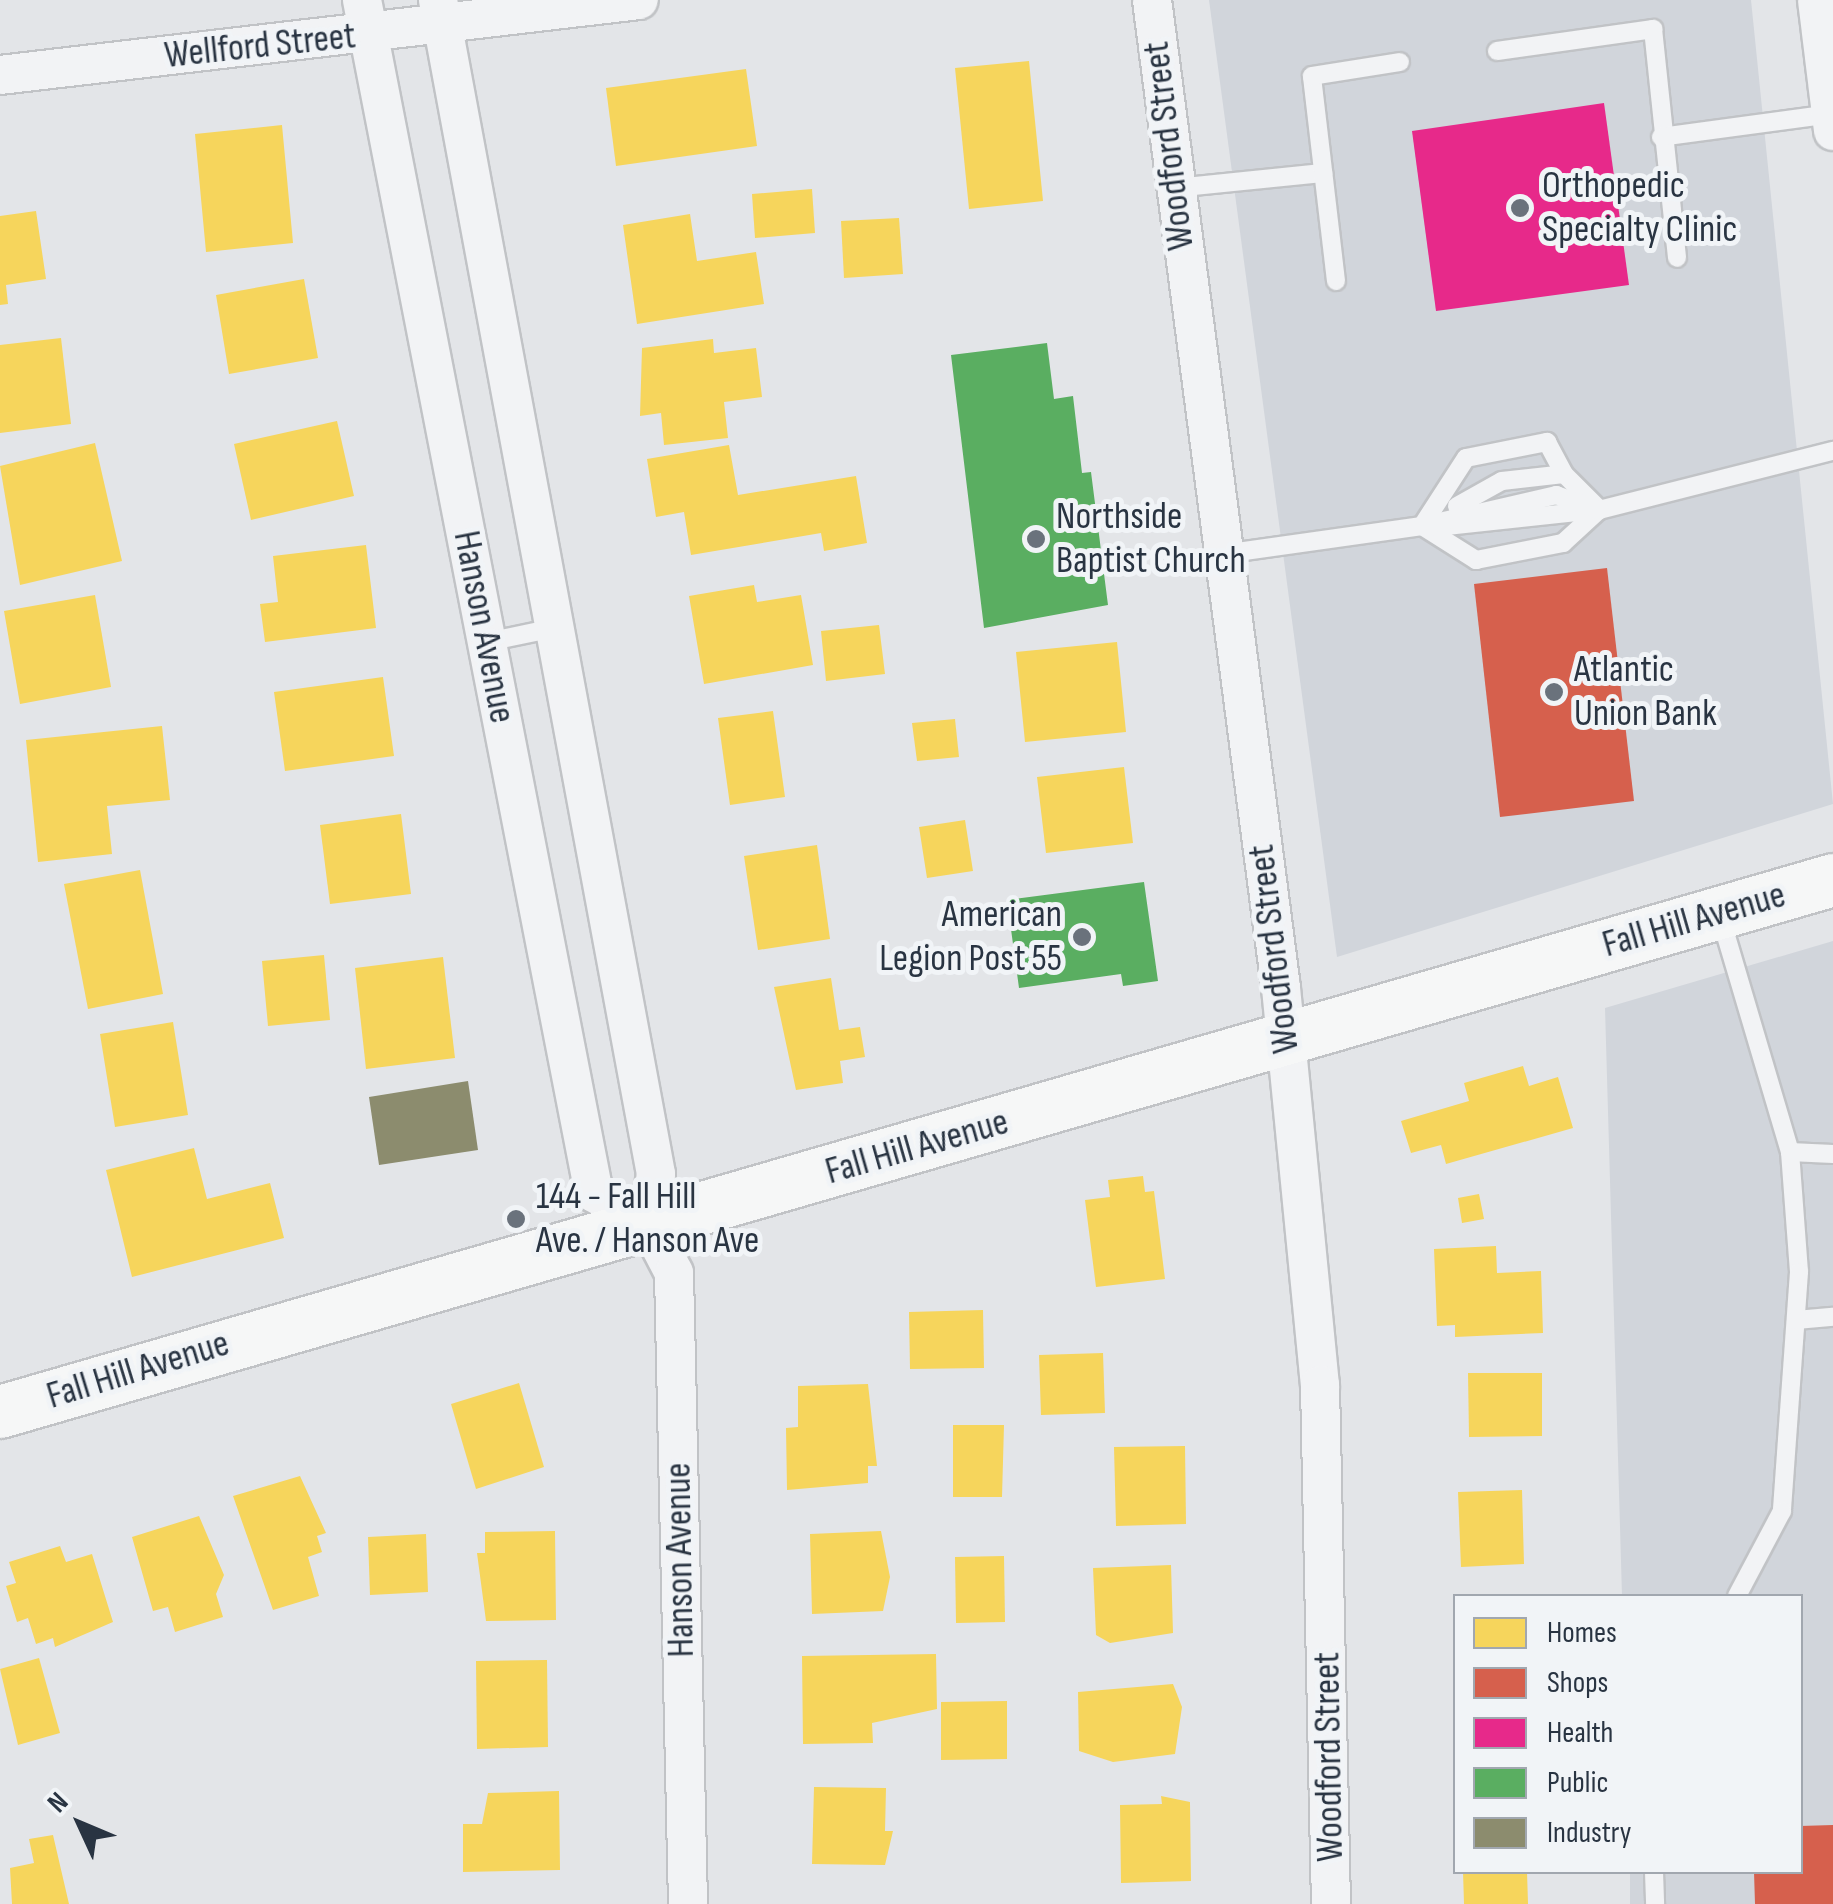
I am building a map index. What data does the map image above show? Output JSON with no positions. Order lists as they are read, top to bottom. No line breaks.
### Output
{"streets":{"main road":["Fall Hill Avenue"],"street":["Wellford Street","Woodford Street","Hanson Avenue"]},"crossings":[["Wellford Street","Hanson Avenue"],["Woodford Street","Fall Hill Avenue"],["Hanson Avenue","Fall Hill Avenue"]],"places":["Orthopedic Specialty Clinic","Northside Baptist Church","Atlantic Union Bank","American Legion Post 55","144 - Fall Hill Ave. / Hanson Ave"],"legend":["Homes","Shops","Health","Public","Industry"],"north":"top left"}
